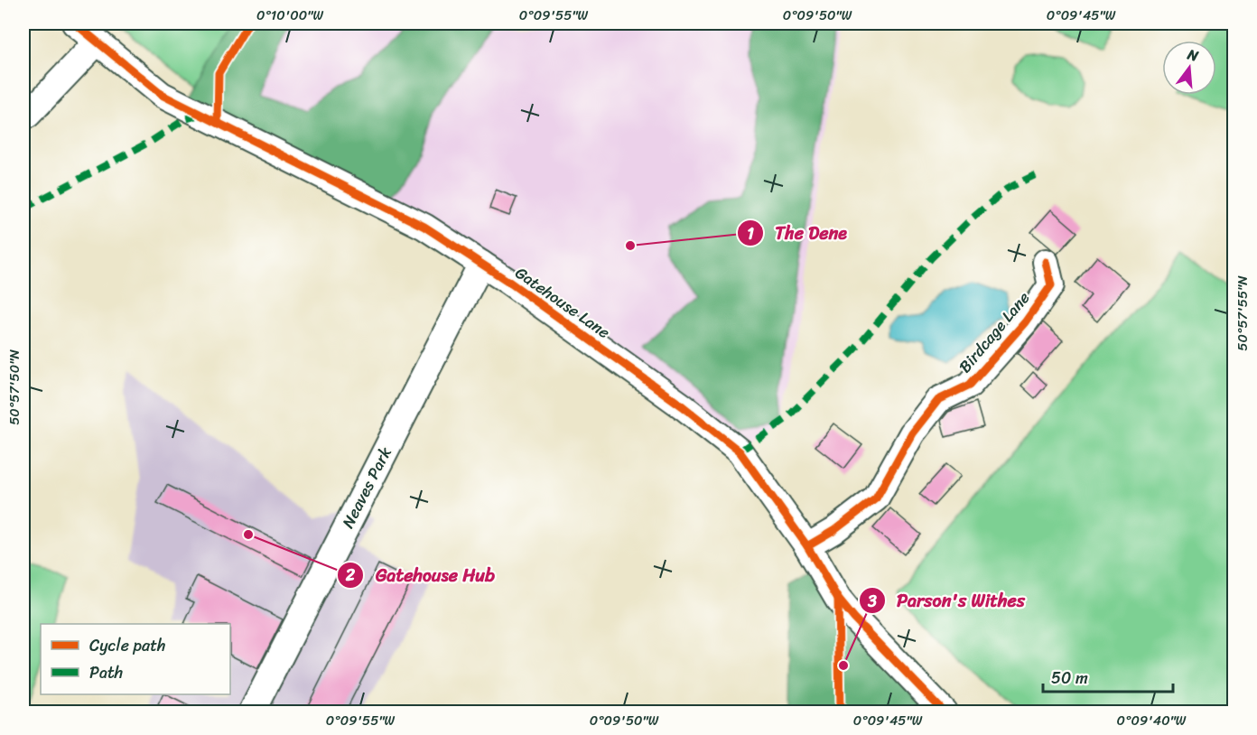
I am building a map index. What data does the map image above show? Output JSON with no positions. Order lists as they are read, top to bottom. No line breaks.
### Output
{"streets":{"street":["Gatehouse Lane","Birdcage Lane","Neaves Park"]},"crossings":[["Gatehouse Lane","Birdcage Lane"],["Gatehouse Lane","Neaves Park"]],"places":["The Dene","Gatehouse Hub","Parson's Withes"],"legend":["Cycle path","Path"],"scale_bar":"50 m","north":"top","coordinates":["0°10'00\"W","0°09'55\"W","0°09'50\"W","0°09'45\"W","50°57'55\"N","50°57'50\"N","0°09'40\"W"]}
